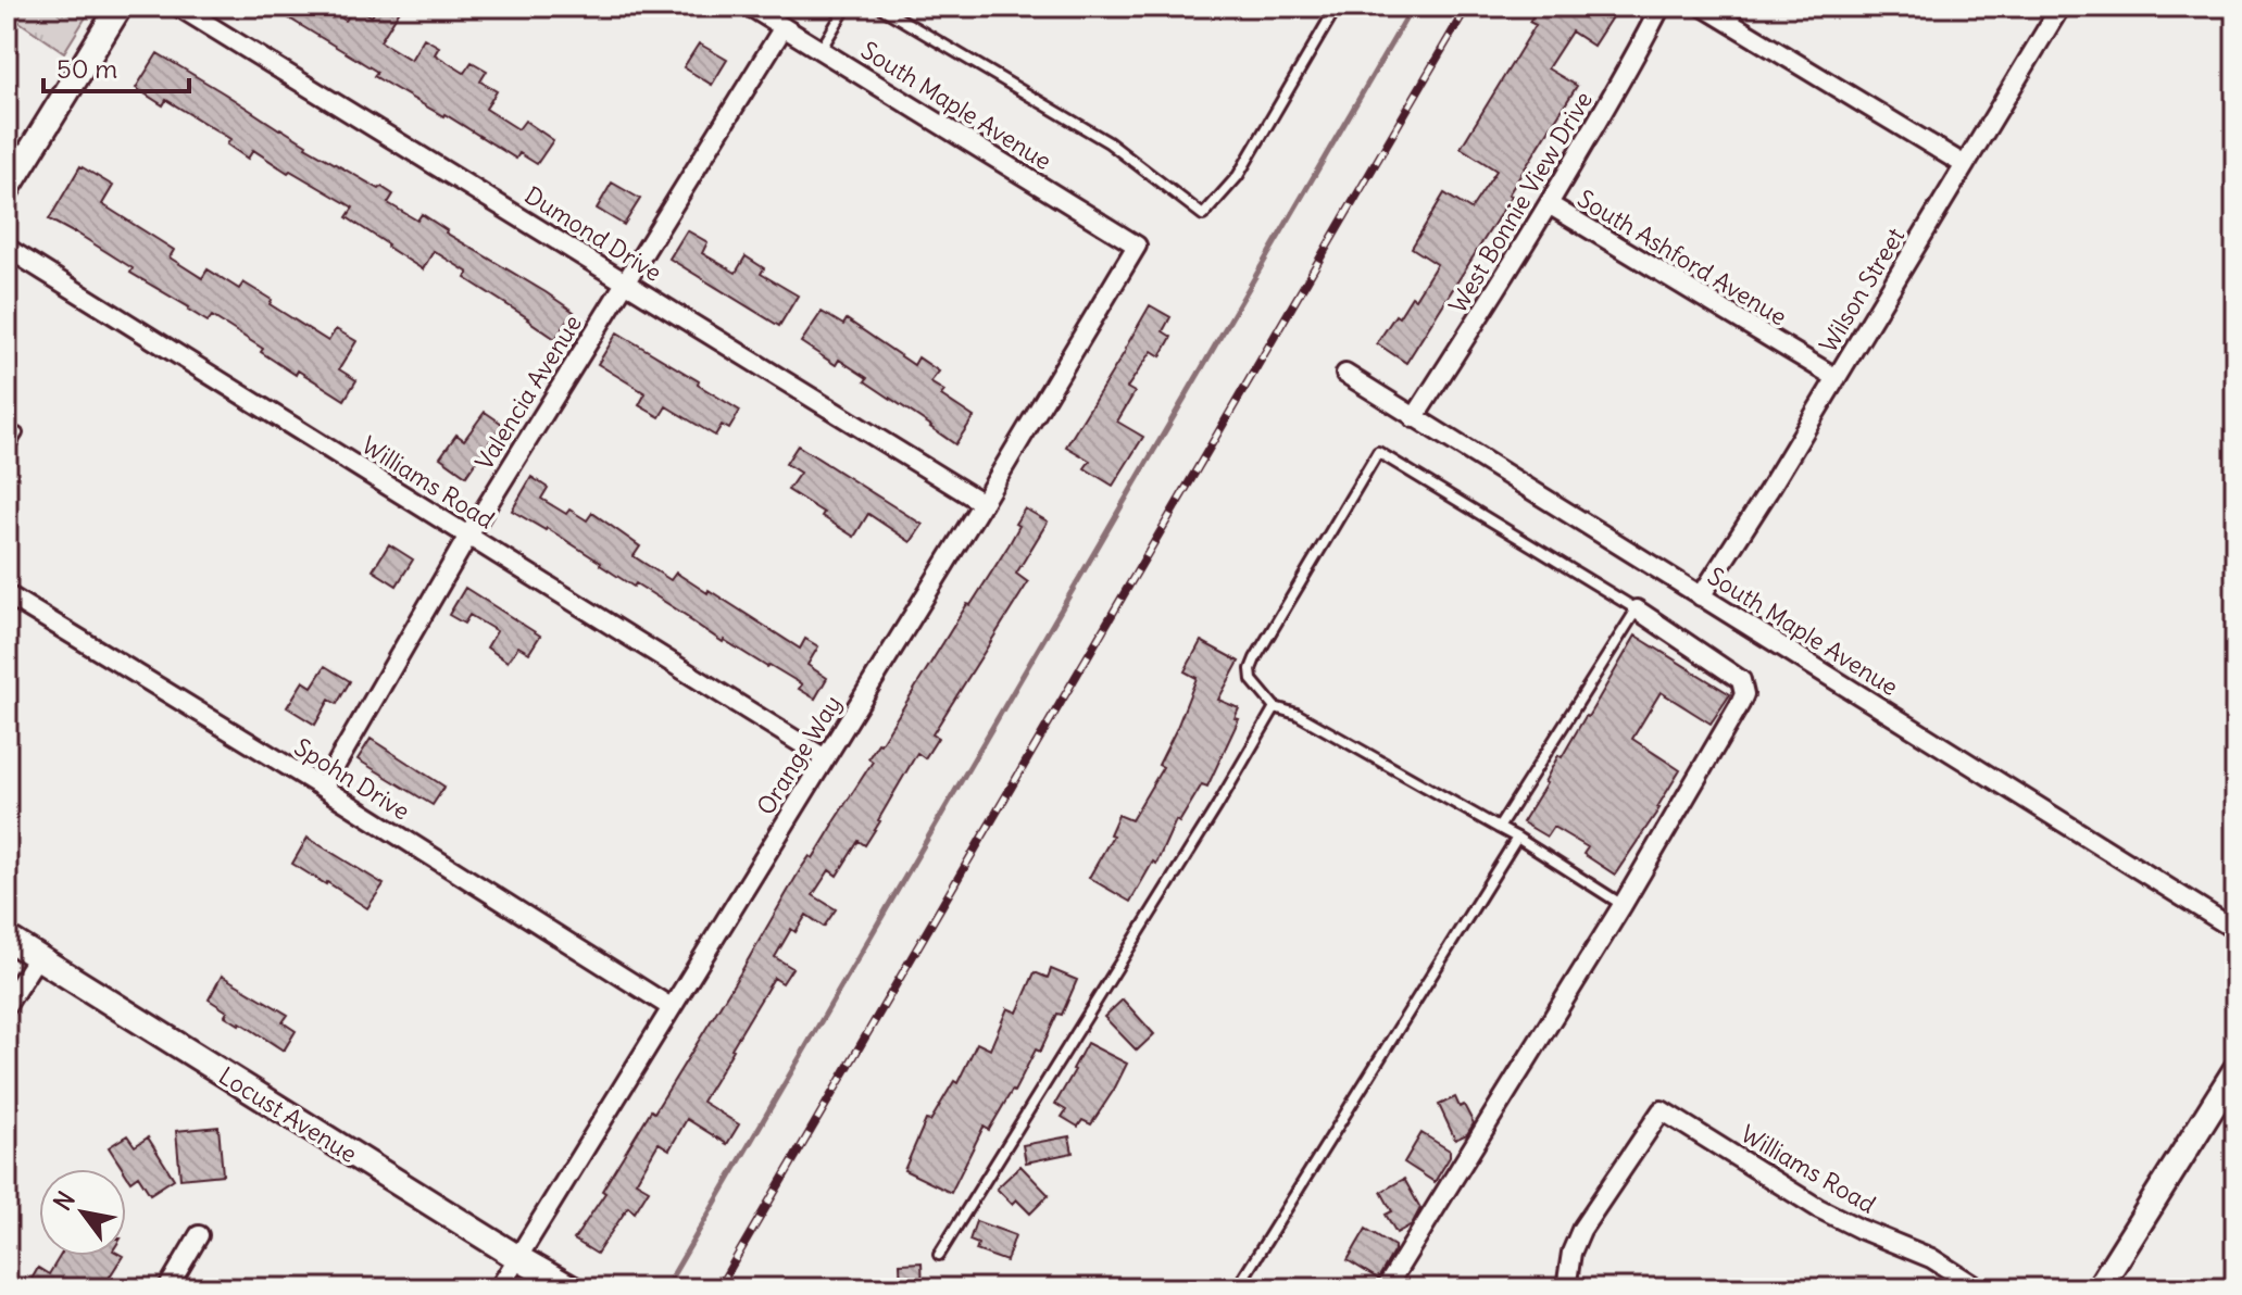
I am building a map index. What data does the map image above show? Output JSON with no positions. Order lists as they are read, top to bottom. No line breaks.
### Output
{"streets":{"street":["South Maple Avenue","West Bonnie View Drive","Dumond Drive","South Ashford Avenue","Wilson Street","Valencia Avenue","Williams Road","Orange Way","Spohn Drive","Locust Avenue"]},"crossings":[["South Maple Avenue","West Bonnie View Drive"],["South Maple Avenue","Wilson Street"],["South Maple Avenue","Valencia Avenue"],["South Maple Avenue","Orange Way"],["West Bonnie View Drive","South Ashford Avenue"],["Dumond Drive","Valencia Avenue"],["Dumond Drive","Orange Way"],["South Ashford Avenue","Wilson Street"],["Valencia Avenue","Williams Road"],["Valencia Avenue","Spohn Drive"],["Williams Road","Orange Way"],["Orange Way","Spohn Drive"],["Orange Way","Locust Avenue"]],"scale_bar":"50 m","north":"top left"}
